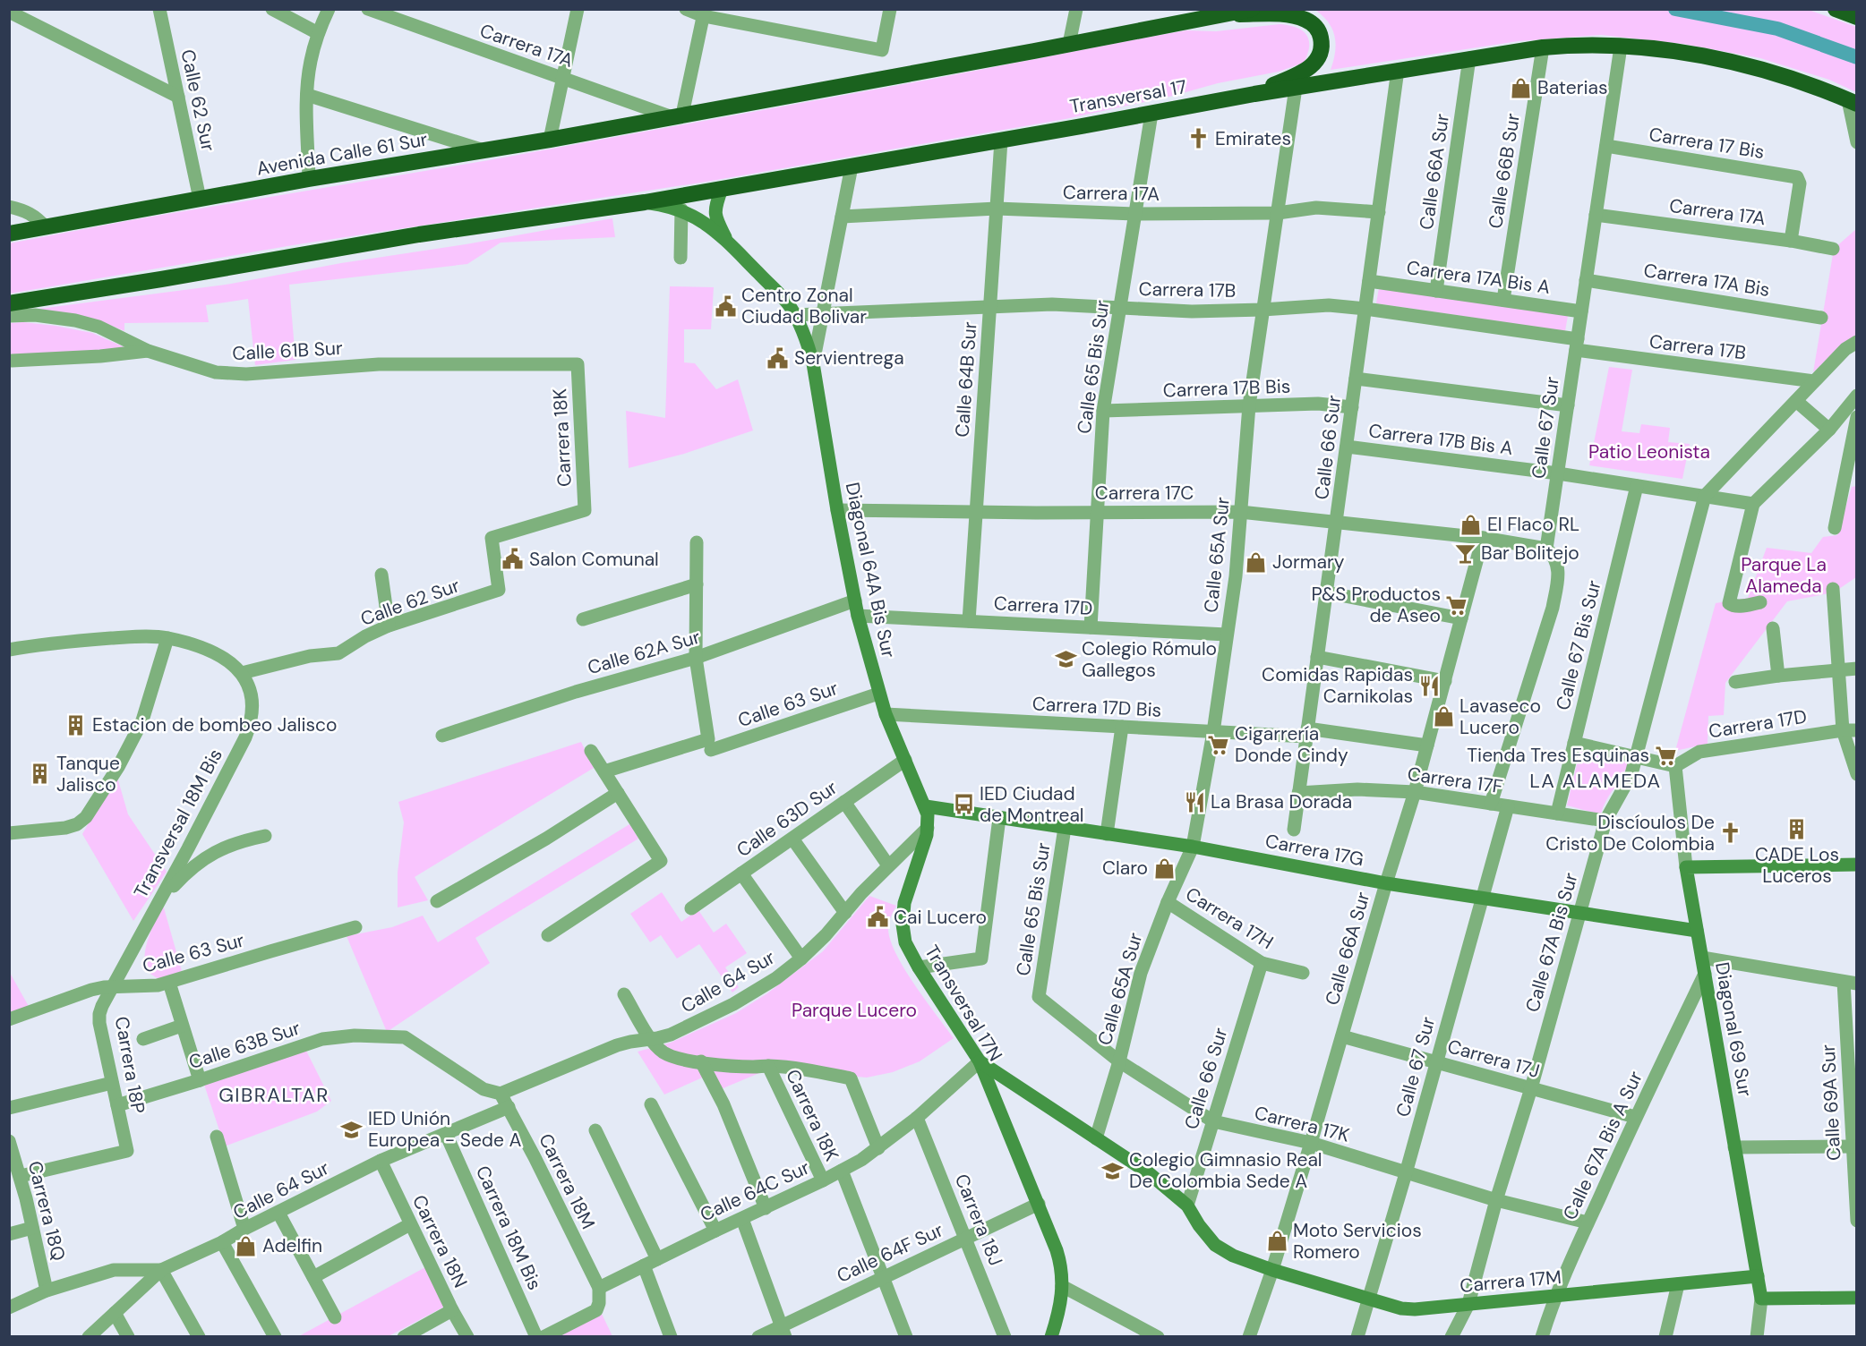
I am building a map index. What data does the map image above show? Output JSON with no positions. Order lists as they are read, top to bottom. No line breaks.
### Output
{"streets":{"highway":["Transversal 17","Avenida Calle 61 Sur"],"street":["Carrera 17A","Calle 62 Sur","Carrera 17 Bis","Calle 66B Sur","Calle 66A Sur","Carrera 17A Bis A","Carrera 17A Bis","Carrera 17B","Calle 61B Sur","Calle 65 Bis Sur","Calle 64B Sur","Carrera 17B Bis","Calle 67 Sur","Carrera 18K","Carrera 17B Bis A","Calle 66 Sur","Carrera 17C","Calle 65A Sur","Diagonal 64A Bis Sur","Carrera 17D","Calle 67 Bis Sur","Calle 62A Sur","Calle 63 Sur","Carrera 17D Bis","Carrera 17F","Calle 63D Sur","Transversal 18M Bis","Carrera 17G","Carrera 17H","Calle 67A Bis Sur","Calle 64 Sur","Transversal 17N","Diagonal 69 Sur","Calle 63B Sur","Carrera 17J","Carrera 18P","Calle 69A Sur","Carrera 17K","Calle 67A Bis A Sur","Carrera 18M","Calle 64C Sur","Carrera 18Q","Carrera 18J","Carrera 18M Bis","Carrera 18N","Calle 64F Sur","Carrera 17M"]},"crossings":[["Carrera 17A","Carrera 17 Bis"],["Carrera 17A","Avenida Calle 61 Sur"],["Carrera 17A","Calle 65 Bis Sur"],["Carrera 17A","Calle 64B Sur"],["Carrera 17A","Calle 67 Sur"],["Carrera 17A","Calle 66 Sur"],["Carrera 17A","Calle 65A Sur"],["Transversal 17","Calle 66B Sur"],["Transversal 17","Calle 66A Sur"],["Transversal 17","Calle 65 Bis Sur"],["Transversal 17","Calle 64B Sur"],["Transversal 17","Calle 67 Sur"],["Transversal 17","Calle 66 Sur"],["Transversal 17","Calle 65A Sur"],["Calle 62 Sur","Avenida Calle 61 Sur"],["Calle 62 Sur","Carrera 18K"],["Calle 62 Sur","Transversal 18M Bis"],["Carrera 17 Bis","Calle 67 Sur"],["Calle 66B Sur","Carrera 17A Bis A"],["Calle 66A Sur","Carrera 17A Bis A"],["Calle 66A Sur","Carrera 17C"],["Calle 66A Sur","Carrera 17D Bis"],["Calle 66A Sur","Carrera 17F"],["Calle 66A Sur","Carrera 17G"],["Calle 66A Sur","Carrera 17J"],["Calle 66A Sur","Carrera 17K"],["Calle 66A Sur","Carrera 17M"],["Carrera 17A Bis A","Calle 67 Sur"],["Carrera 17A Bis A","Calle 66 Sur"],["Carrera 17A Bis","Calle 67 Sur"],["Carrera 17B","Calle 65 Bis Sur"],["Carrera 17B","Calle 64B Sur"],["Carrera 17B","Calle 67 Sur"],["Carrera 17B","Calle 66 Sur"],["Carrera 17B","Calle 65A Sur"],["Carrera 17B","Diagonal 64A Bis Sur"],["Calle 61B Sur","Carrera 18K"],["Calle 65 Bis Sur","Carrera 17B Bis"],["Calle 65 Bis Sur","Carrera 17C"],["Calle 65 Bis Sur","Carrera 17D"],["Calle 65 Bis Sur","Carrera 17G"],["Calle 65 Bis Sur","Carrera 17K"],["Calle 64B Sur","Carrera 17C"],["Calle 64B Sur","Carrera 17D"],["Carrera 17B Bis","Calle 66 Sur"],["Carrera 17B Bis","Calle 65A Sur"],["Calle 67 Sur","Carrera 17B Bis A"],["Calle 67 Sur","Carrera 17C"],["Calle 67 Sur","Carrera 17F"],["Calle 67 Sur","Carrera 17G"],["Calle 67 Sur","Carrera 17J"],["Calle 67 Sur","Carrera 17K"],["Calle 67 Sur","Carrera 17M"],["Carrera 18K","Calle 64C Sur"],["Carrera 18K","Calle 64F Sur"],["Carrera 17B Bis A","Calle 66 Sur"],["Carrera 17B Bis A","Calle 67 Bis Sur"],["Carrera 17B Bis A","Calle 67A Bis Sur"],["Calle 66 Sur","Carrera 17C"],["Calle 66 Sur","Carrera 17D Bis"],["Calle 66 Sur","Carrera 17F"],["Calle 66 Sur","Carrera 17H"],["Calle 66 Sur","Carrera 17K"],["Calle 66 Sur","Carrera 17M"],["Carrera 17C","Calle 65A Sur"],["Carrera 17C","Diagonal 64A Bis Sur"],["Calle 65A Sur","Carrera 17D"],["Calle 65A Sur","Carrera 17D Bis"],["Calle 65A Sur","Carrera 17G"],["Calle 65A Sur","Carrera 17H"],["Calle 65A Sur","Carrera 17K"],["Calle 65A Sur","Carrera 17M"],["Diagonal 64A Bis Sur","Carrera 17D"],["Diagonal 64A Bis Sur","Calle 62A Sur"],["Diagonal 64A Bis Sur","Calle 63 Sur"],["Diagonal 64A Bis Sur","Carrera 17D Bis"],["Diagonal 64A Bis Sur","Calle 63D Sur"],["Diagonal 64A Bis Sur","Carrera 17G"],["Diagonal 64A Bis Sur","Calle 64 Sur"],["Diagonal 64A Bis Sur","Transversal 17N"],["Carrera 17D","Diagonal 69 Sur"],["Calle 67 Bis Sur","Carrera 17F"],["Calle 63 Sur","Transversal 18M Bis"],["Calle 63 Sur","Carrera 18P"],["Carrera 17F","Calle 67A Bis Sur"],["Transversal 18M Bis","Carrera 18P"],["Carrera 17G","Calle 67A Bis Sur"],["Carrera 17G","Diagonal 69 Sur"],["Calle 67A Bis Sur","Carrera 17J"],["Calle 67A Bis Sur","Carrera 17K"],["Calle 67A Bis Sur","Carrera 17M"],["Calle 64 Sur","Transversal 17N"],["Calle 64 Sur","Calle 63B Sur"],["Calle 64 Sur","Carrera 18M"],["Calle 64 Sur","Carrera 18M Bis"],["Calle 64 Sur","Carrera 18N"],["Transversal 17N","Calle 64C Sur"],["Transversal 17N","Calle 64F Sur"],["Transversal 17N","Carrera 17M"],["Diagonal 69 Sur","Calle 67A Bis A Sur"],["Diagonal 69 Sur","Carrera 17M"],["Calle 63B Sur","Carrera 18P"],["Calle 63B Sur","Carrera 18M"],["Carrera 17J","Calle 67A Bis A Sur"],["Carrera 18P","Carrera 18Q"],["Carrera 17K","Calle 67A Bis A Sur"],["Calle 67A Bis A Sur","Carrera 17M"],["Carrera 18M","Calle 64C Sur"],["Calle 64C Sur","Carrera 18J"],["Calle 64C Sur","Carrera 17M"],["Carrera 18J","Calle 64F Sur"]],"districts":["LA ALAMEDA","GIBRALTAR"],"parks":["Patio Leonista","Parque La Alameda","Parque Lucero"],"places":{"shop":["Baterias","El Flaco RL","Jormary","Lavaseco Lucero","Claro","Moto Servicios Romero","Adelfin"],"church":["Emirates","Discíoulos De Cristo De Colombia"],"public building":["Centro Zonal Ciudad Bolivar","Servientrega","Salon Comunal","Cai Lucero"],"bar":["Bar Bolitejo"],"supermarket":["P&S Productos de Aseo","Cigarrería Donde Cindy","Tienda Tres Esquinas"],"school or university":["Colegio Rómulo Gallegos","IED Unión Europea - Sede A","Colegio Gimnasio Real De Colombia Sede A"],"restaurant":["Comidas Rapidas Carnikolas","La Brasa Dorada"],"building":["Estacion de bombeo Jalisco","Tanque Jalisco","CADE Los Luceros"],"bus stop":["IED Ciudad de Montreal"]}}
